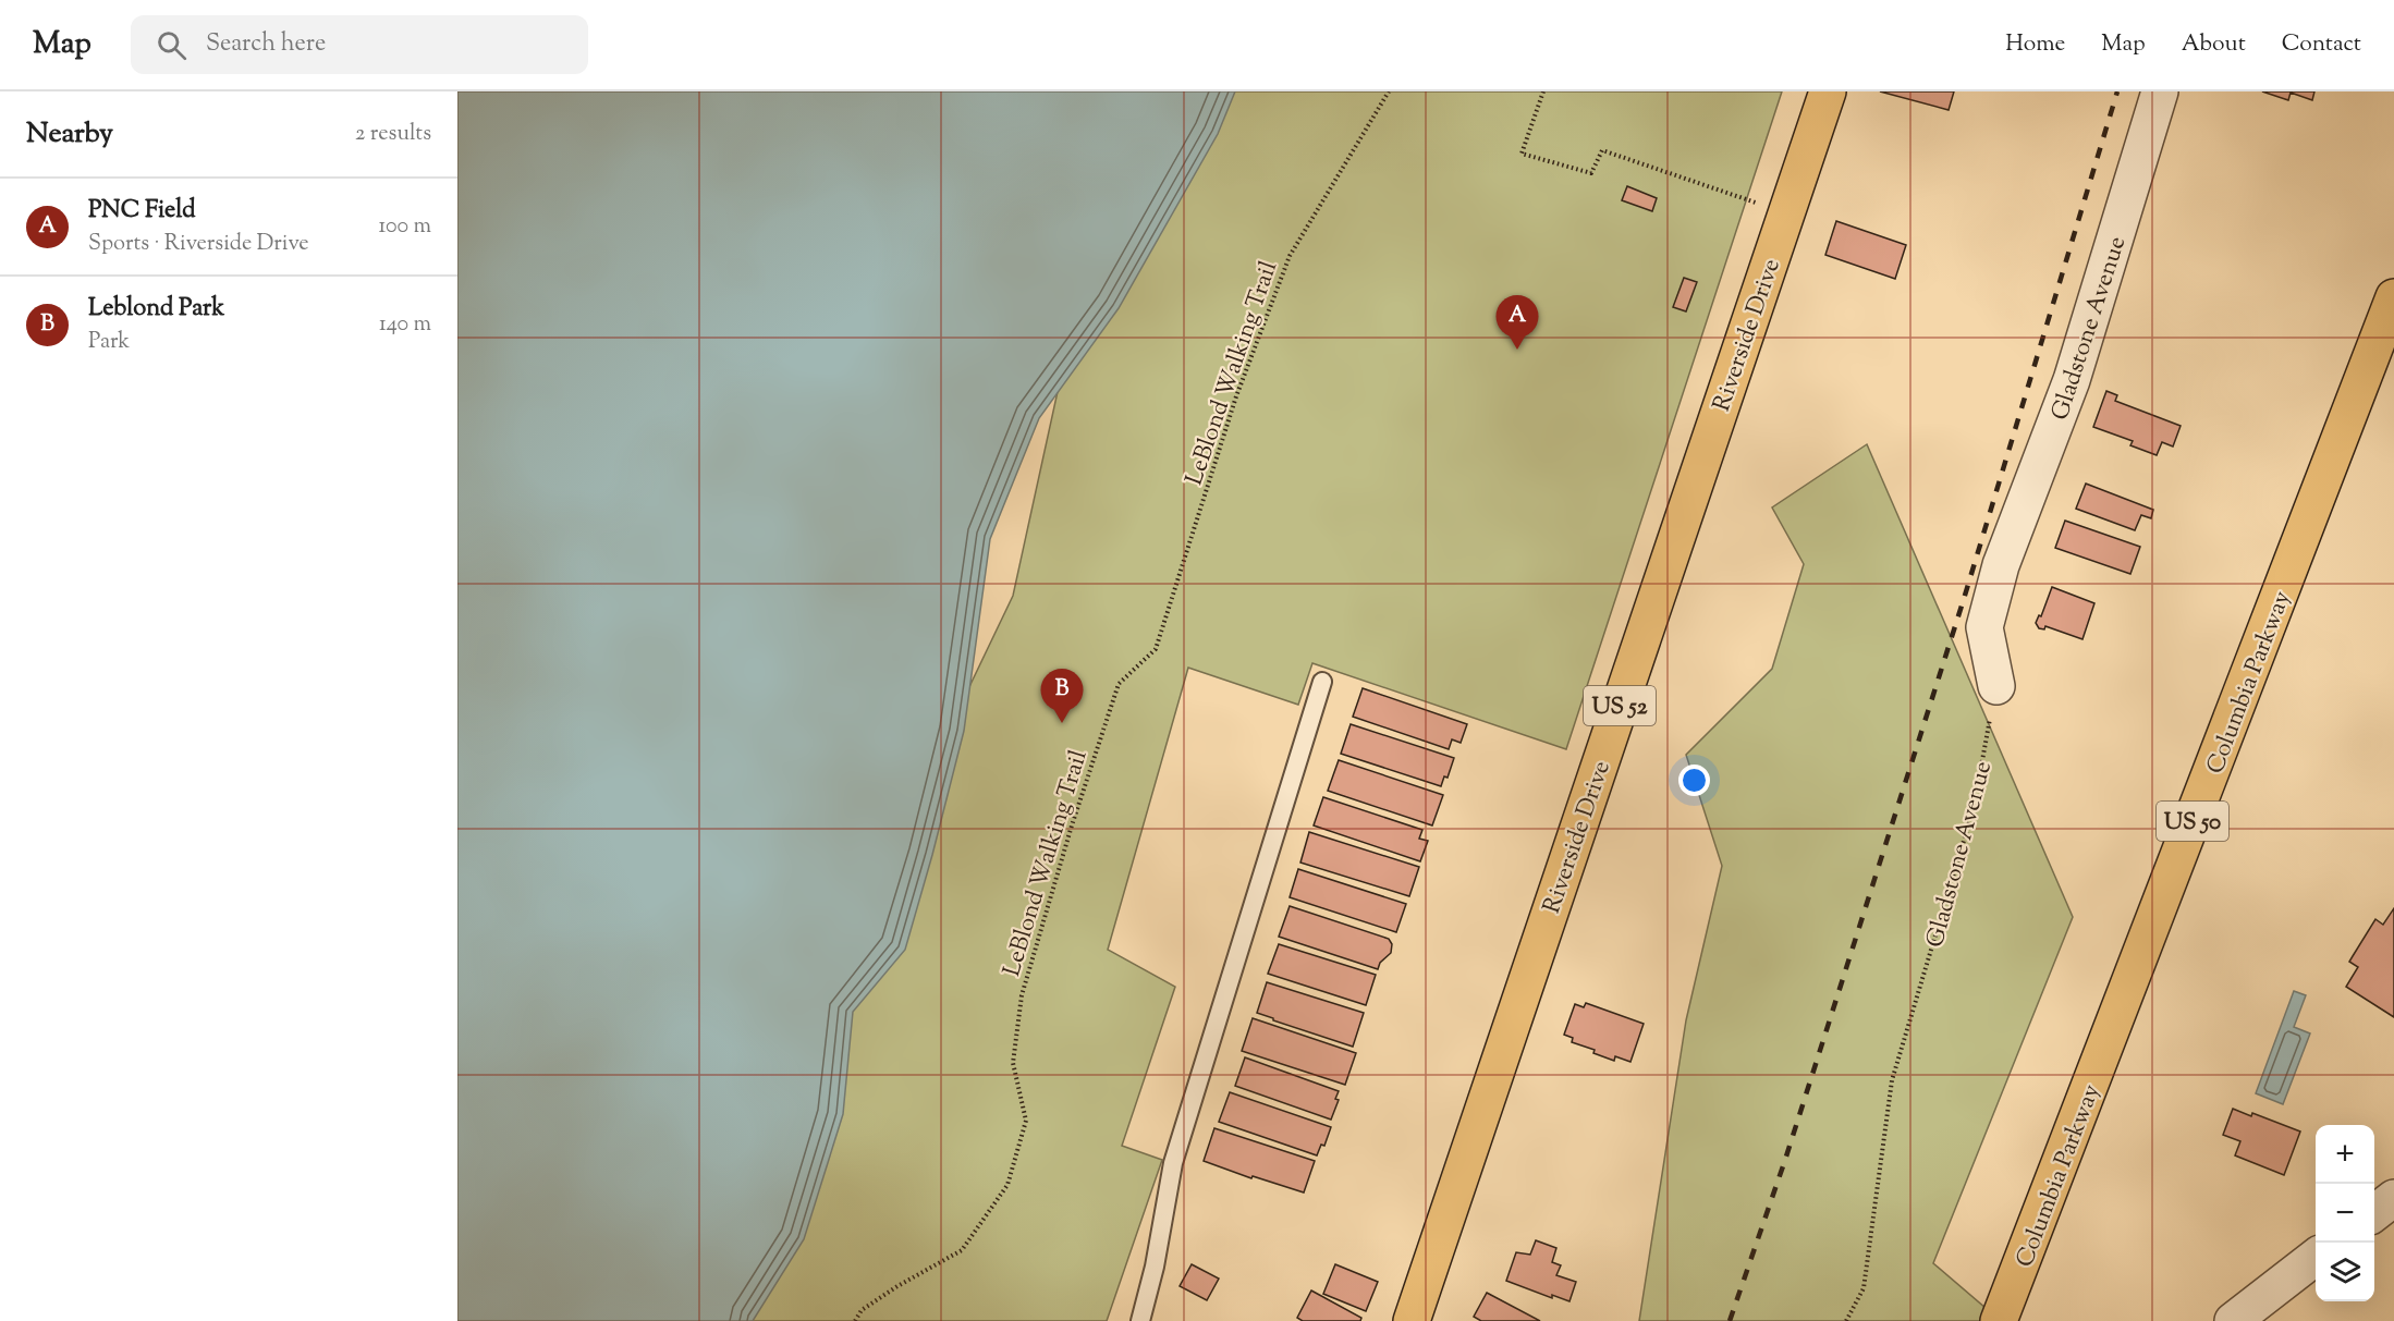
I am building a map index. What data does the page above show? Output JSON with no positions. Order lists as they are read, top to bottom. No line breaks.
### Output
{"streets":{"main road":["Riverside Drive","Columbia Parkway","US 52","US 50"],"street":["Gladstone Avenue"],"path":["LeBlond Walking Trail"]},"page":{"header":"Map","search":"Search here","nav":["Home","Map","About","Contact"],"heading":["Nearby","2 results"],"list":[{"mark":"A","name":"PNC Field","note":"Sports · Riverside Drive","value":"100 m"},{"mark":"B","name":"Leblond Park","note":"Park","value":"140 m"}],"pins":["A","B"],"map_buttons":["+","−"]}}
